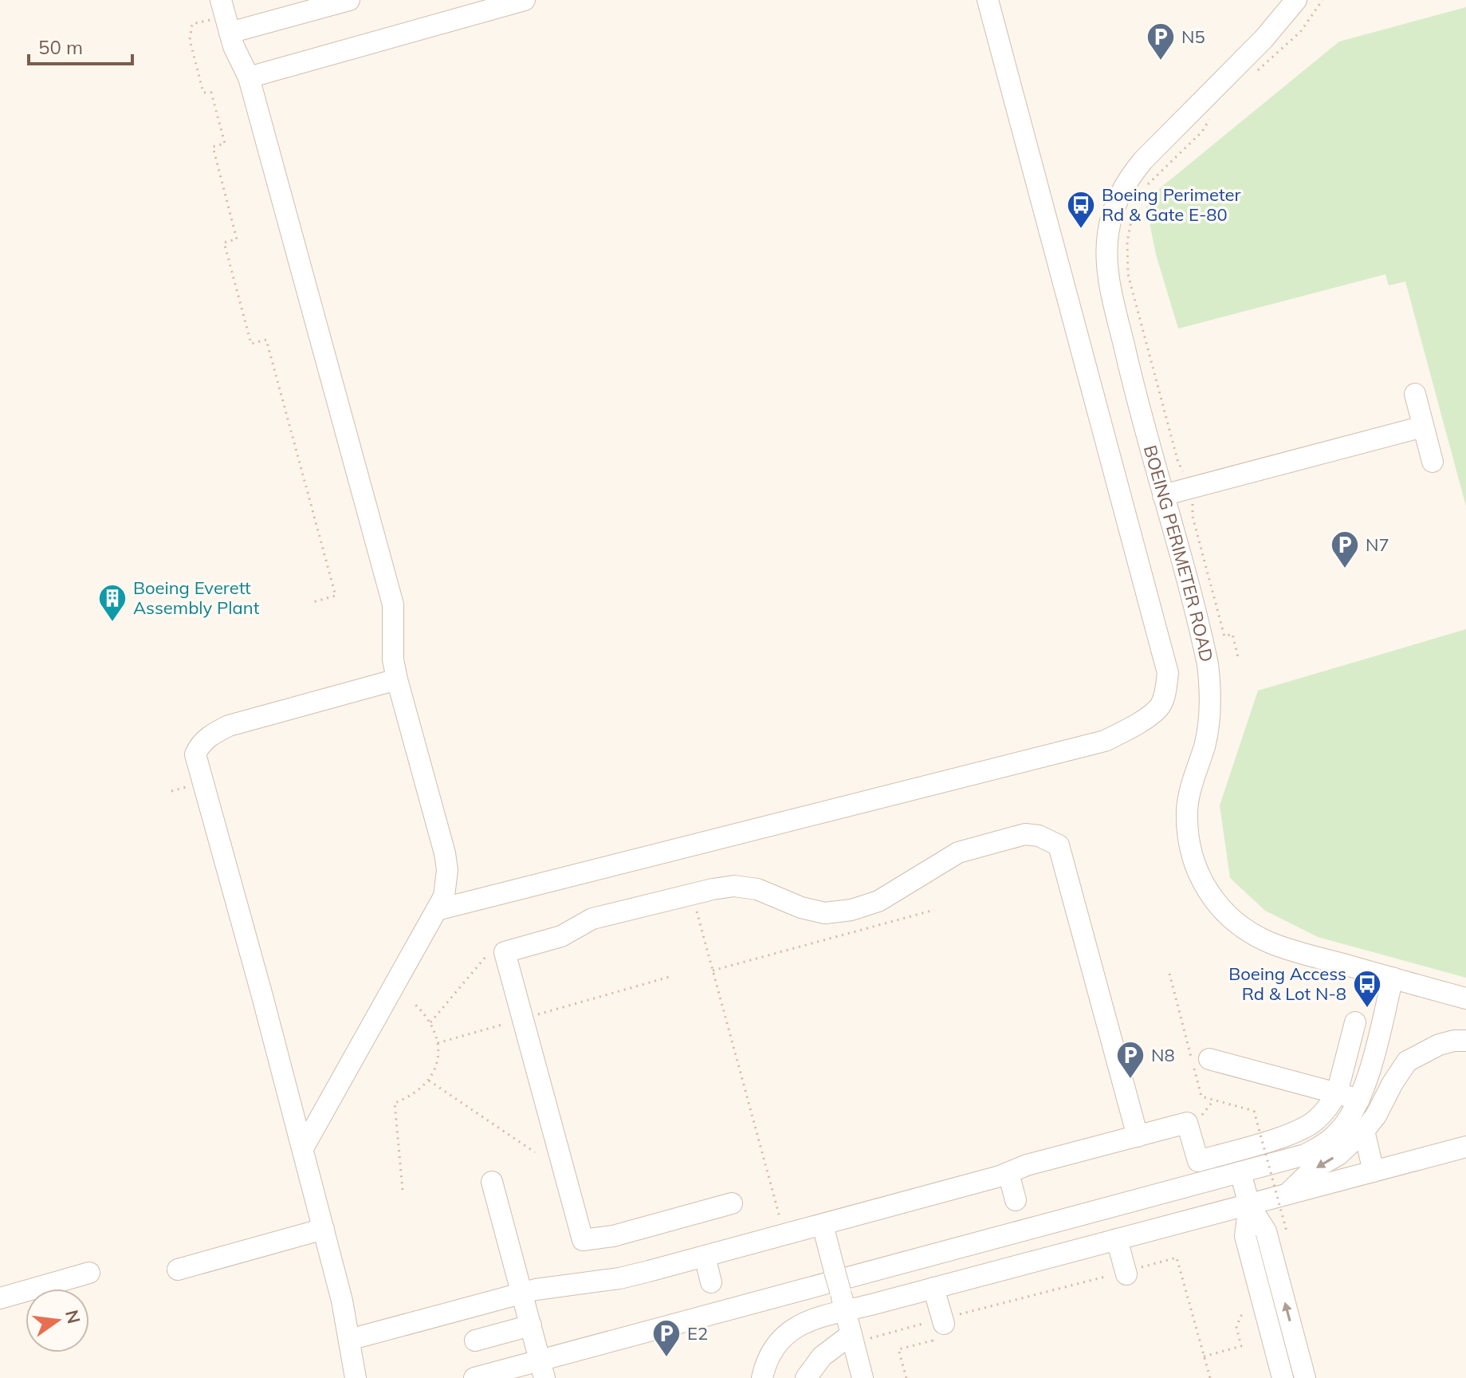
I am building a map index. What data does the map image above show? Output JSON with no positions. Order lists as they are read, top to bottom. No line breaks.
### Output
{"streets":{"lane":["BOEING PERIMETER ROAD"]},"places":{"parking":["N5","N7","N8","E2"],"bus stop":["Boeing Perimeter Rd & Gate E-80","Boeing Access Rd & Lot N-8"],"building":["Boeing Everett Assembly Plant"]},"scale_bar":"50 m","north":"right"}
